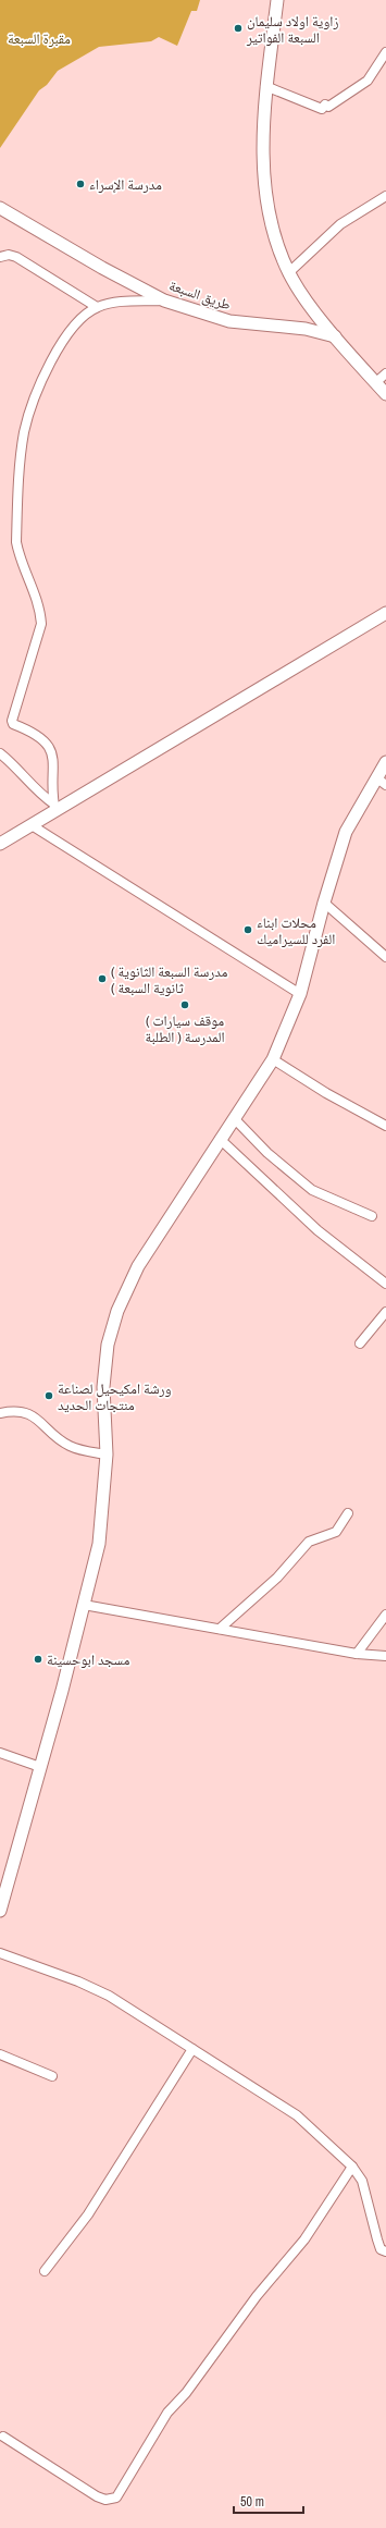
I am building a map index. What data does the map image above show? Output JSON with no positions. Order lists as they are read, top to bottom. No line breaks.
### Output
{"streets":{"street":["طريق السبعة"]},"parks":["مقبرة السبعة"],"places":["زاوية اولاد سليمان السبعة الفواتير","مدرسة الإسراء","محلات ابناء الفرد للسيراميك","( مدرسة السبعة الثانوية ( ثانوية السبعة","( موقف سيارات المدرسة ( الطلبة","ورشة امكيحيل لصناعة منتجات الحديد","مسجد ابوحسينة"],"scale_bar":"50 m"}
